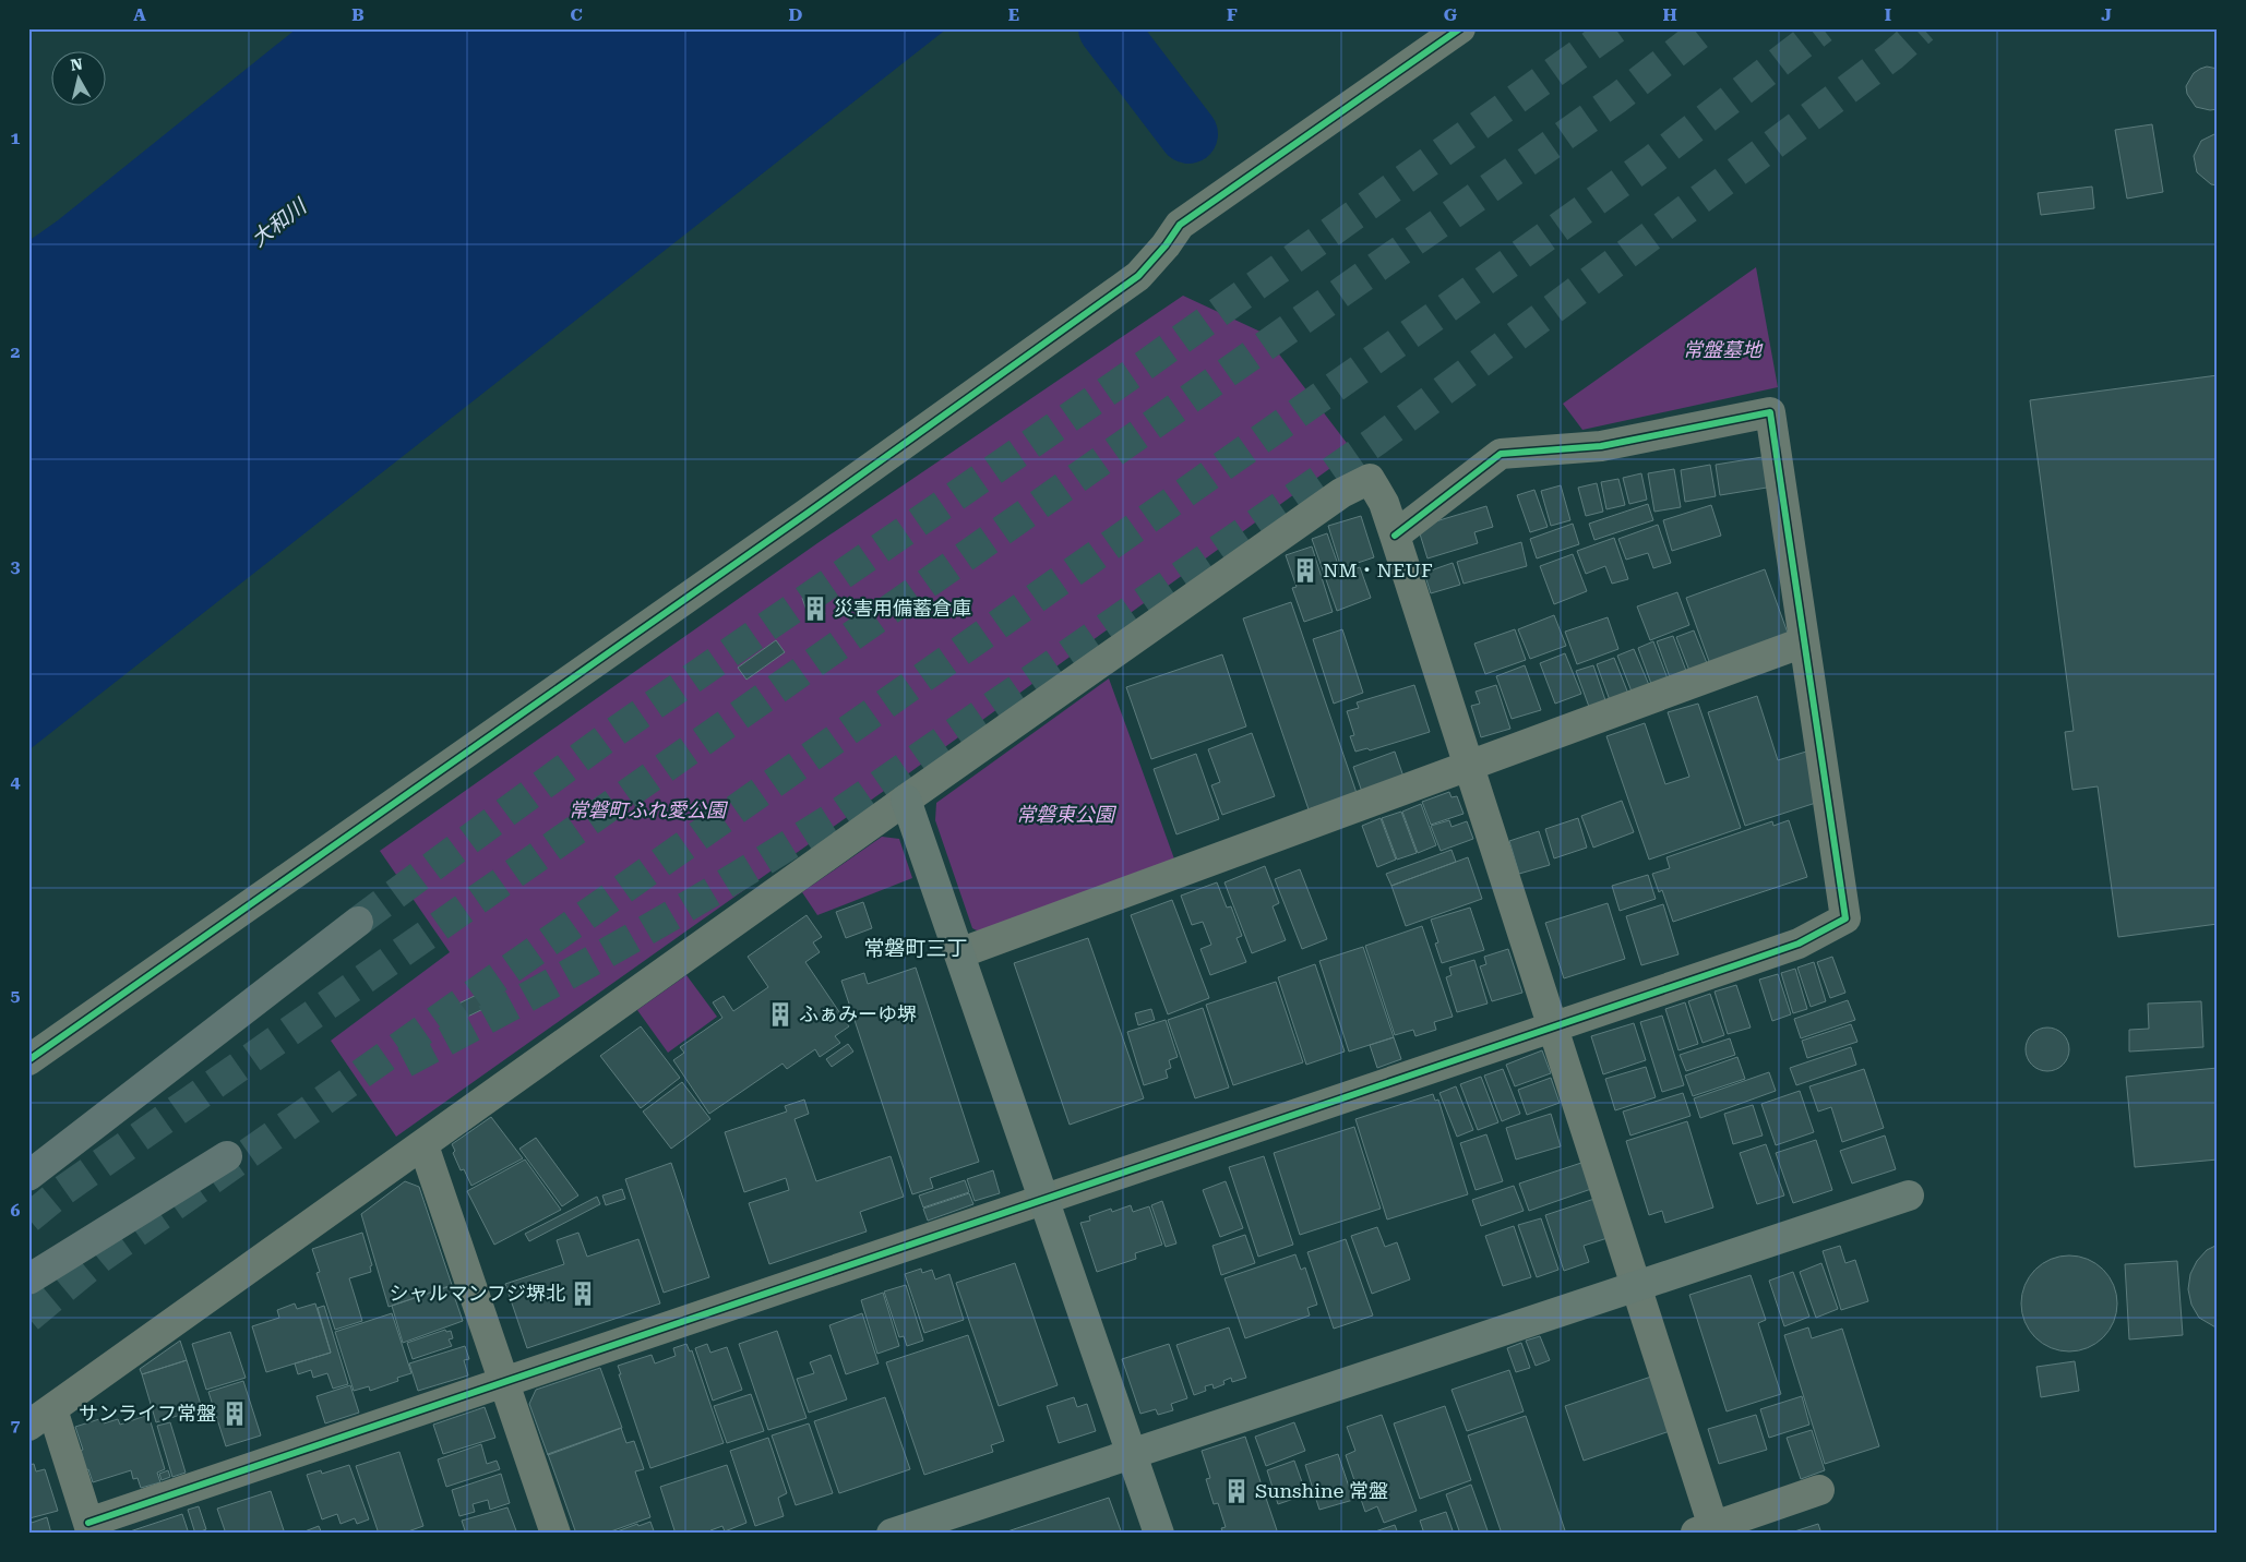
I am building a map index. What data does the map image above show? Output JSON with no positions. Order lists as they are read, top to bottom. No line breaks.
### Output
{"districts":["常磐町三丁"],"water":["大和川"],"parks":["常盤墓地","常磐町ふれ愛公園","常磐東公園"],"places":{"building":["NM・NEUF","災害用備蓄倉庫","ふぁみーゆ堺","シャルマンフジ堺北","サンライフ常盤","Sunshine 常盤"]},"north":"top","grid":{"columns":["A","B","C","D","E","F","G","H","I","J"],"rows":["1","2","3","4","5","6","7"]}}
